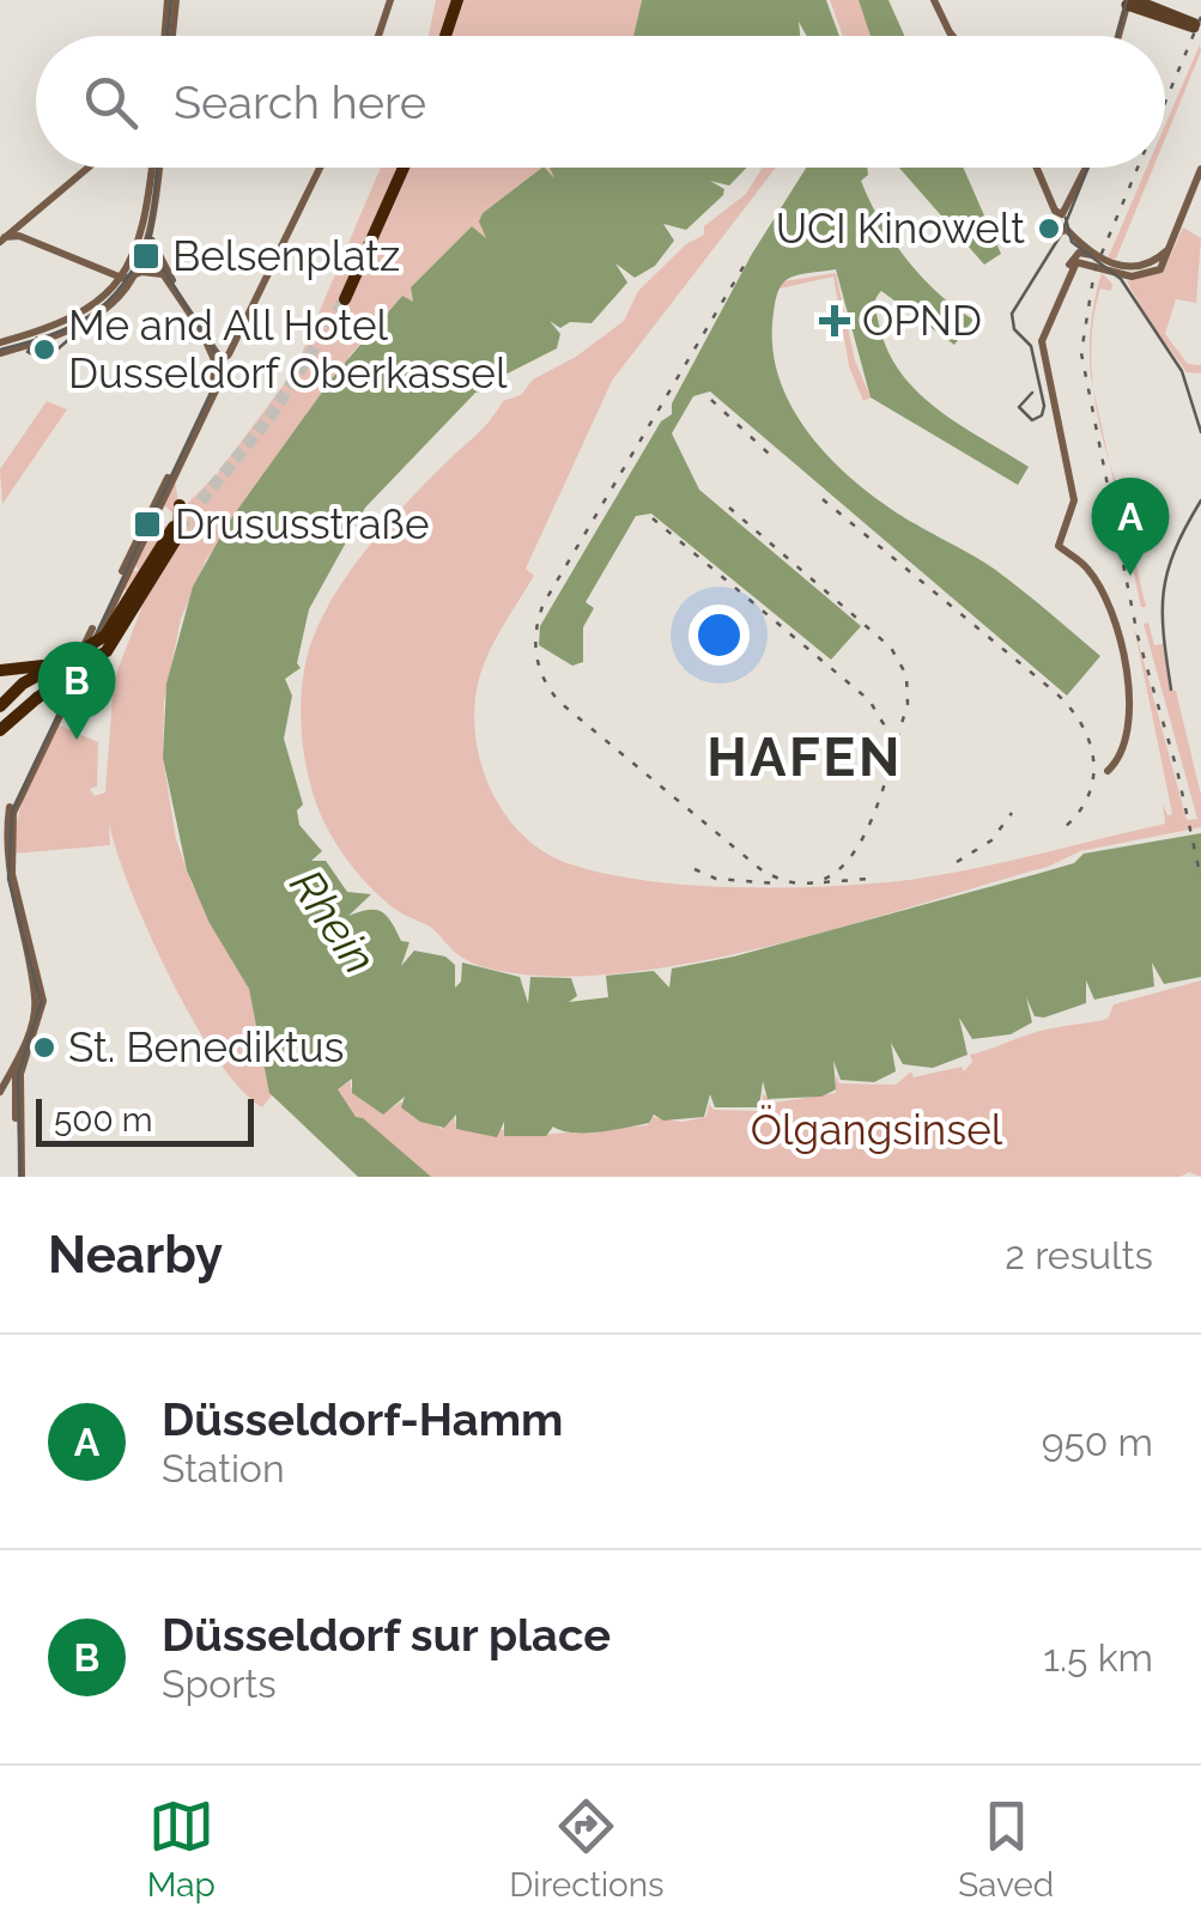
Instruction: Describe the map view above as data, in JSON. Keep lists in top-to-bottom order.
{
  "districts": ["HAFEN"],
  "water": ["Rhein"],
  "parks": ["Ölgangsinsel"],
  "places": {
    "other": ["UCI Kinowelt", "Me and All Hotel Dusseldorf Oberkassel", "St. Benediktus"],
    "transit": ["Belsenplatz", "Drususstraße"],
    "health": ["OPND"]
  },
  "scale_bar": "500 m",
  "page": {
    "search": "Search here",
    "pins": ["A", "B"],
    "scale": "500 m",
    "heading": ["Nearby", "2 results"],
    "list": [
      {
        "mark": "A",
        "name": "Düsseldorf-Hamm",
        "note": "Station",
        "value": "950 m"
      },
      {
        "mark": "B",
        "name": "Düsseldorf sur place",
        "note": "Sports",
        "value": "1.5 km"
      }
    ],
    "nav": ["Map", "Directions", "Saved"]
  }
}
